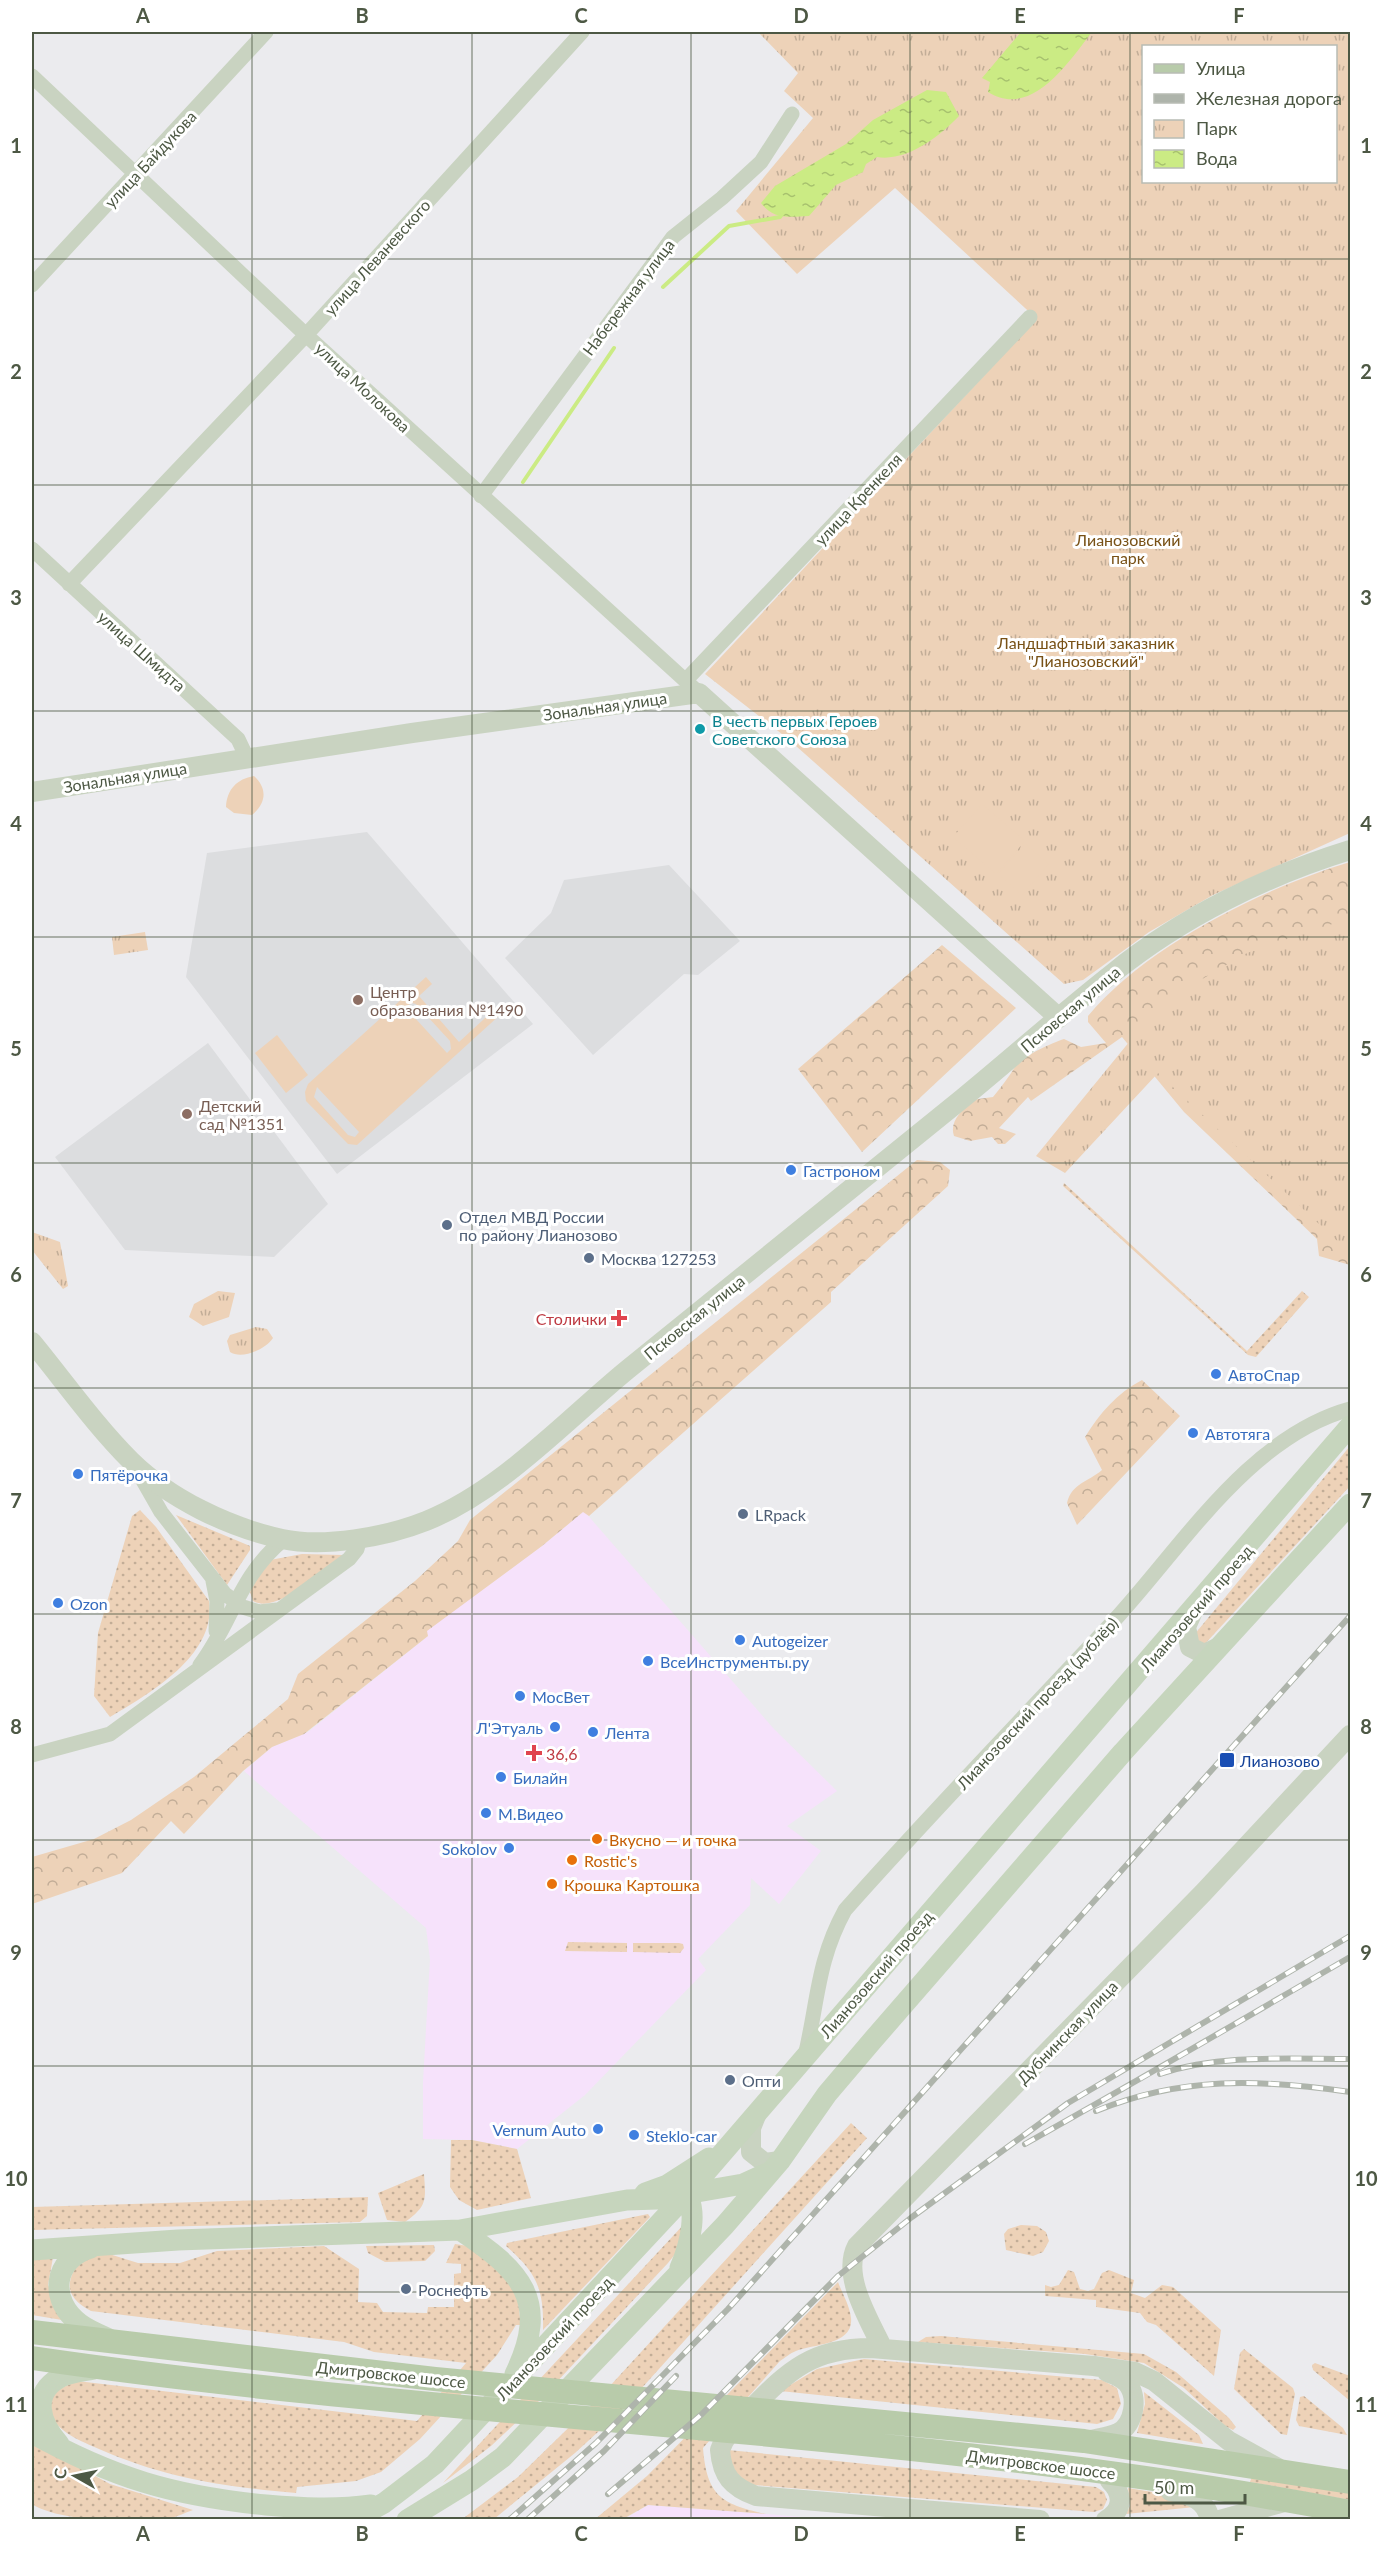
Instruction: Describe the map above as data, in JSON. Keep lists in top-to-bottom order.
{
  "streets": {
    "main road": ["Лианозовский проезд", "Дмитровское шоссе"],
    "street": [
      "улица Байдукова",
      "улица Леваневского",
      "Набережная улица",
      "улица Молокова",
      "улица Кренкеля",
      "улица Шмидта",
      "Зональная улица",
      "Псковская улица",
      "Лианозовский проезд (дублёр)",
      "Дубнинская улица"
    ]
  },
  "crossings": [
    ["улица Байдукова", "улица Молокова"],
    ["улица Леваневского", "улица Молокова"],
    ["улица Леваневского", "улица Шмидта"],
    ["Набережная улица", "улица Молокова"],
    ["улица Молокова", "улица Кренкеля"],
    ["улица Молокова", "Зональная улица"],
    ["улица Кренкеля", "Зональная улица"],
    ["улица Шмидта", "Зональная улица"],
    ["Лианозовский проезд", "Лианозовский проезд (дублёр)"],
    ["Дубнинская улица", "Дмитровское шоссе"]
  ],
  "parks": ["Лианозовский парк", "Ландшафтный заказник \"Лианозовский\""],
  "places": {
    "other": [
      "В честь первых Героев Советского Союза",
      "Центр образования №1490",
      "Детский сад №1351",
      "Гастроном",
      "Отдел МВД России по району Лианозово",
      "Москва 127253",
      "АвтоСпар",
      "Автотяга",
      "Пятёрочка",
      "LRpack",
      "Ozon",
      "Autogeizer",
      "ВсеИнструменты.ру",
      "МосВет",
      "Л'Этуаль",
      "Лента",
      "Билайн",
      "М.Видео",
      "Вкусно — и точка",
      "Sokolov",
      "Rostic's",
      "Крошка Картошка",
      "Опти",
      "Vernum Аuto",
      "Steklo-car",
      "Роснефть"
    ],
    "health": ["Столички", "36,6"],
    "transit": ["Лианозово"]
  },
  "legend": [
    "Улица",
    "Железная дорога",
    "Парк",
    "Вода"
  ],
  "scale_bar": "50 m",
  "north": "left",
  "grid": {
    "columns": [
      "A",
      "B",
      "C",
      "D",
      "E",
      "F"
    ],
    "rows": [
      "1",
      "2",
      "3",
      "4",
      "5",
      "6",
      "7",
      "8",
      "9",
      "10",
      "11"
    ]
  }
}
